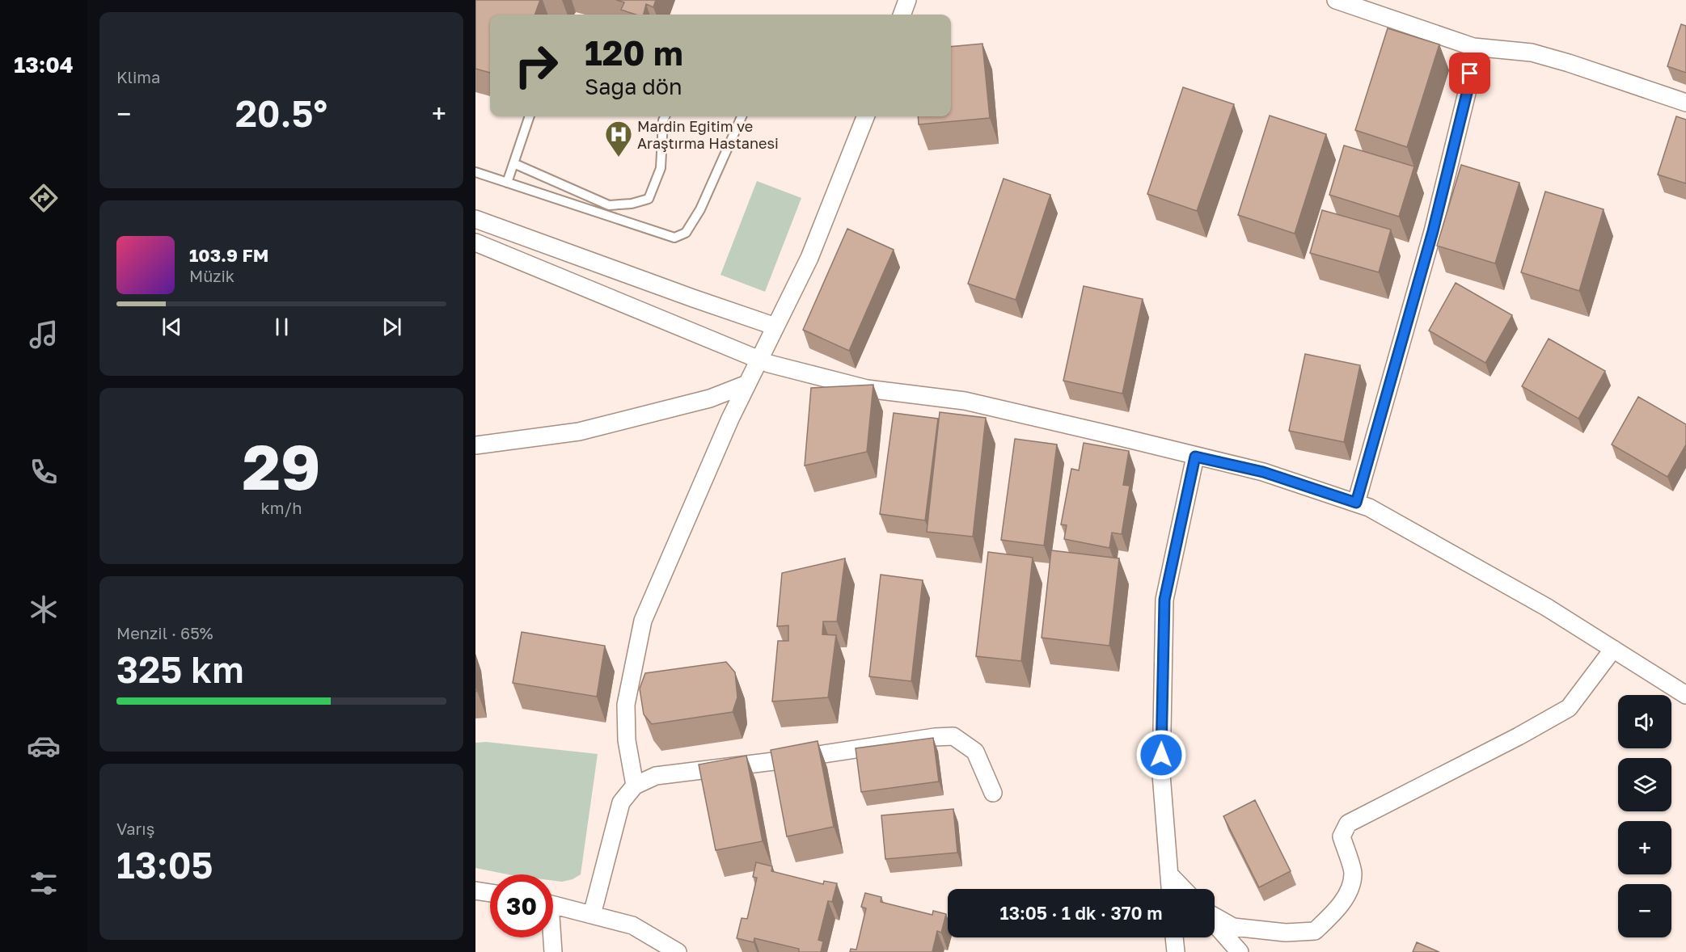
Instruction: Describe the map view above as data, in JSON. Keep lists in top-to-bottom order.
{
  "places": {
    "hospital": ["Mardin Eğitim ve Araştırma Hastanesi"]
  },
  "page": {
    "tabs": "13:04",
    "tile": [
      "Klima",
      ["29", "km/h"],
      ["Menzil · 65%", "325 km"],
      ["Varış", "13:05"]
    ],
    "turn": ["120 m", "Sağa dön"],
    "heat": ["−", "20.5°", "+"],
    "song": ["103.9 FM", "Müzik"],
    "map_buttons": ["+", "−"],
    "limit": "30",
    "trip": "13:05 · 1 dk · 370 m"
  }
}
